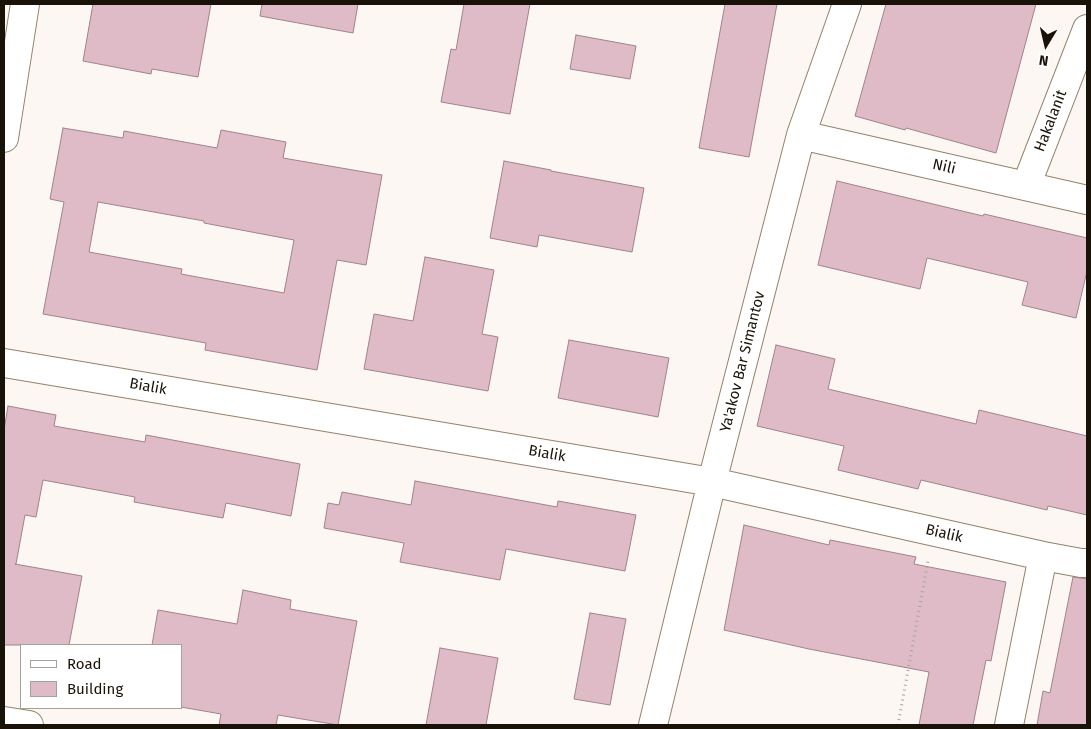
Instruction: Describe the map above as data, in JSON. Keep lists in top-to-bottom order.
{
  "streets": {
    "street": [
      "Hakalanit",
      "Nili",
      "Ya'akov Bar Simantov",
      "Bialik"
    ]
  },
  "crossings": [
    ["Hakalanit", "Nili"],
    ["Nili", "Ya'akov Bar Simantov"],
    ["Ya'akov Bar Simantov", "Bialik"]
  ],
  "legend": ["Road", "Building"],
  "north": "bottom"
}
